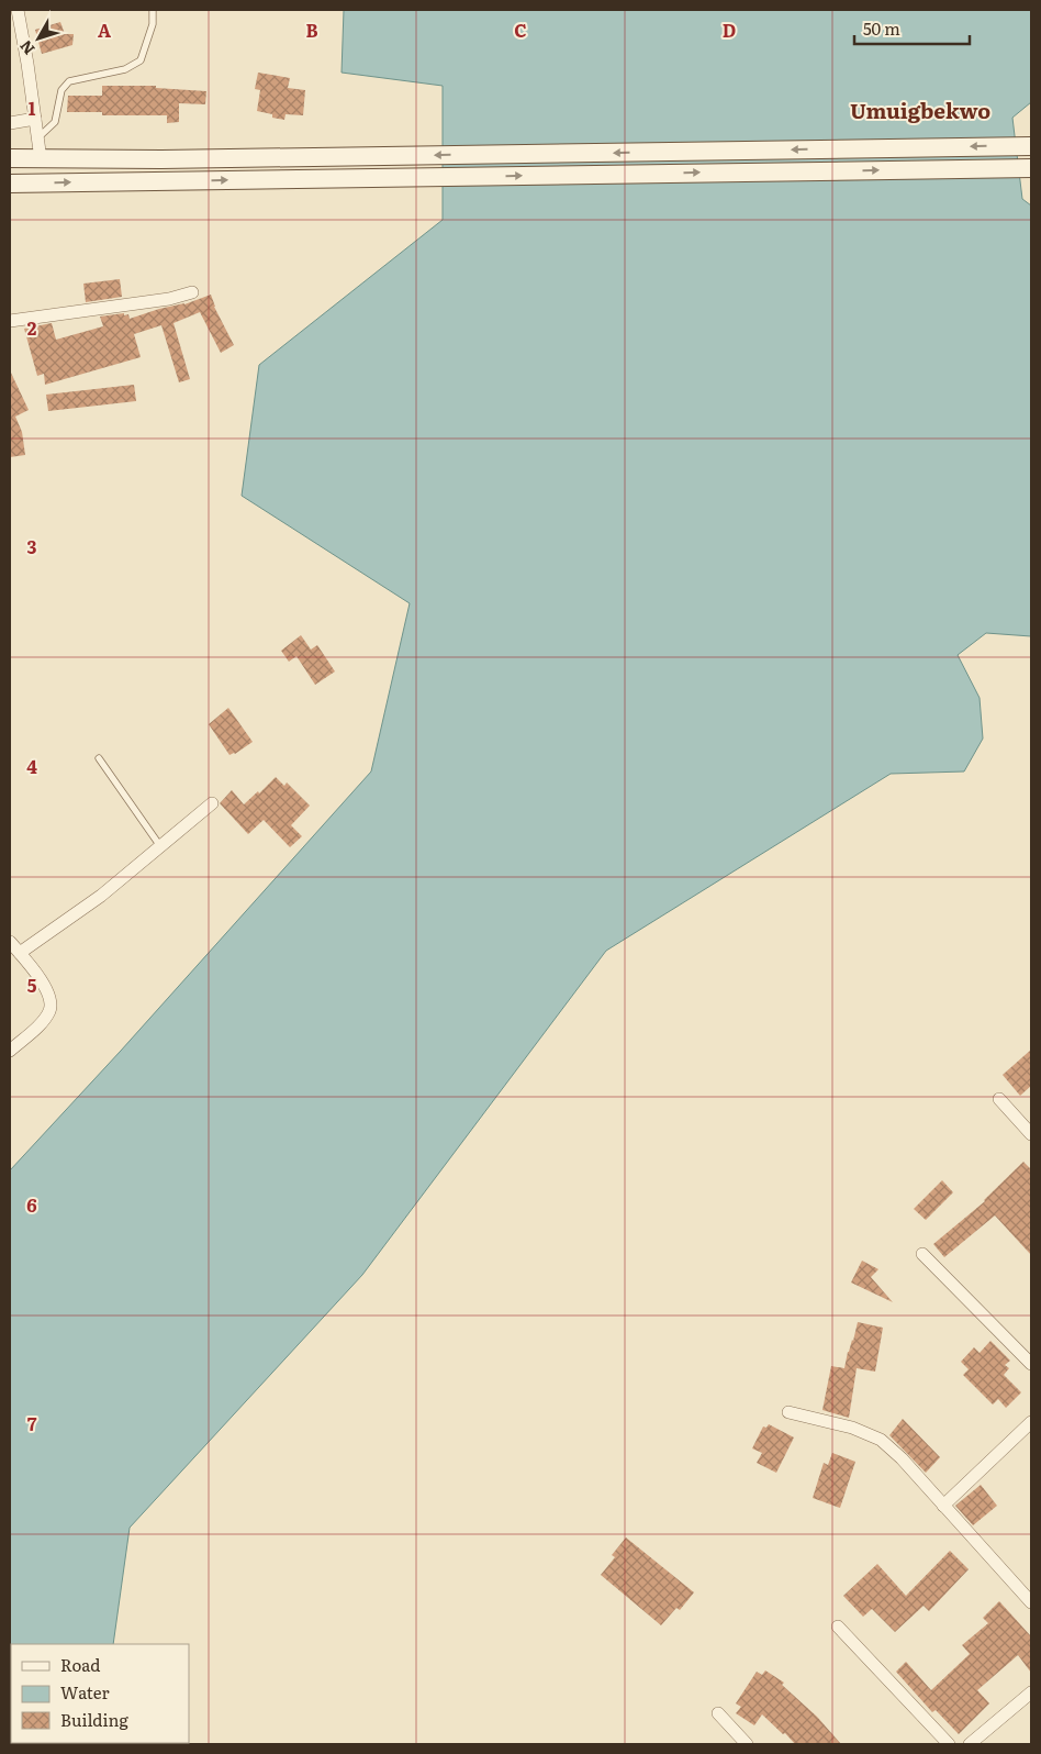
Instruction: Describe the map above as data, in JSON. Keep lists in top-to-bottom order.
{
  "districts": ["Umuigbekwo"],
  "legend": ["Road", "Water", "Building"],
  "scale_bar": "50 m",
  "north": "bottom left",
  "grid": {
    "columns": [
      "A",
      "B",
      "C",
      "D"
    ],
    "rows": [
      "1",
      "2",
      "3",
      "4",
      "5",
      "6",
      "7"
    ]
  }
}
